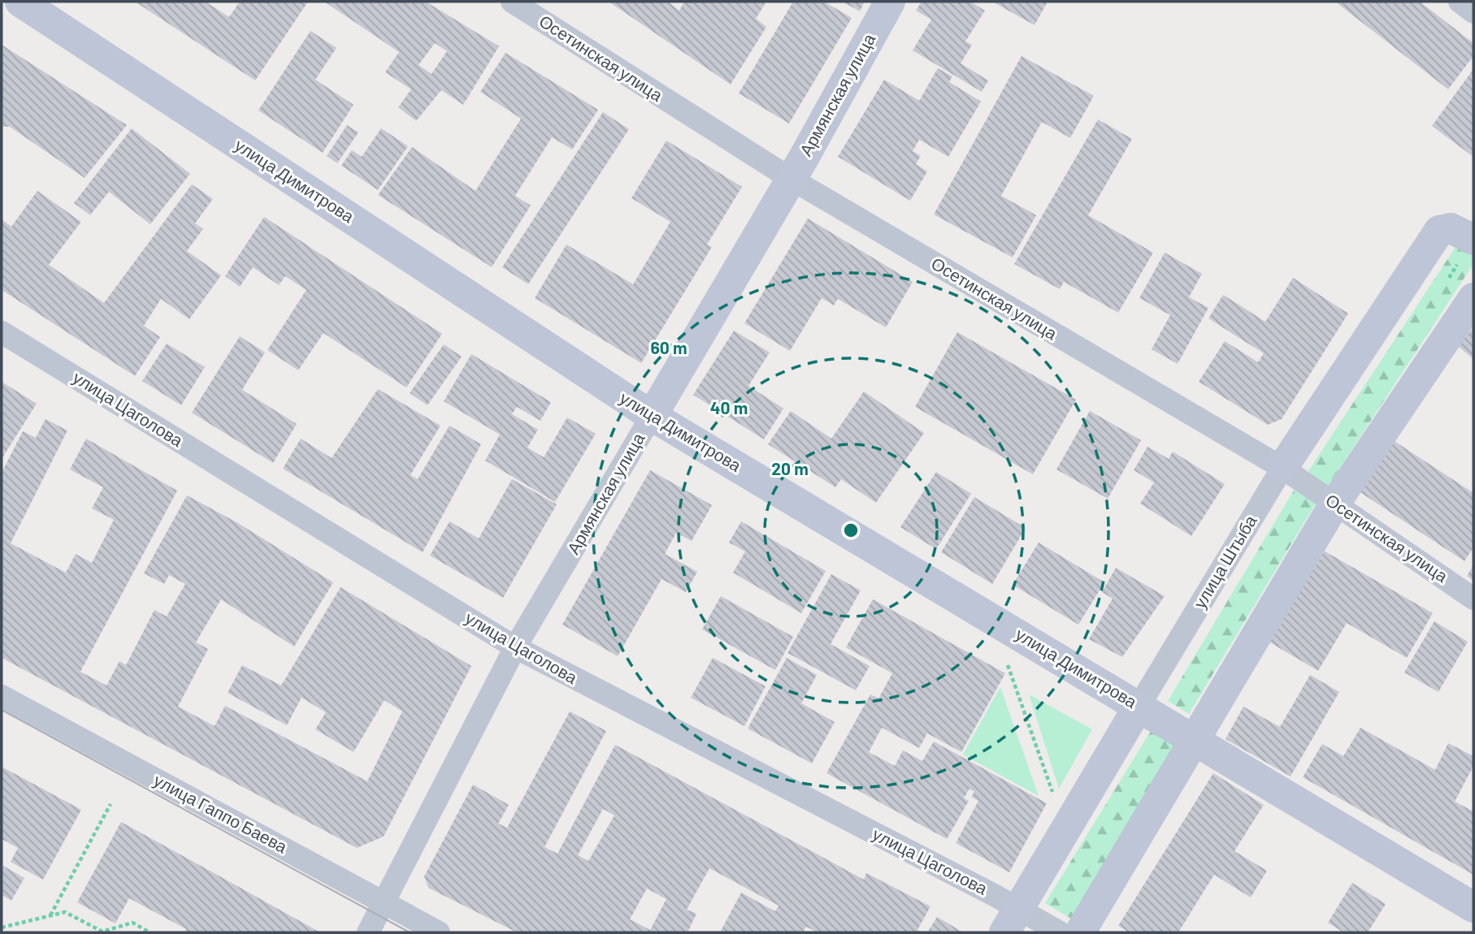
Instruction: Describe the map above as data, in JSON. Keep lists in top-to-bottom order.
{
  "streets": {
    "main road": ["Армянская улица", "улица Димитрова", "улица Штыба"],
    "street": ["Осетинская улица", "улица Цаголова", "улица Гаппо Баева"]
  },
  "crossings": [
    ["Осетинская улица", "Армянская улица"],
    ["Осетинская улица", "улица Штыба"],
    ["Армянская улица", "улица Димитрова"],
    ["Армянская улица", "улица Цаголова"],
    ["Армянская улица", "улица Гаппо Баева"],
    ["улица Димитрова", "улица Штыба"],
    ["улица Цаголова", "улица Штыба"]
  ],
  "rings": ["60 m", "40 m", "20 m"]
}
